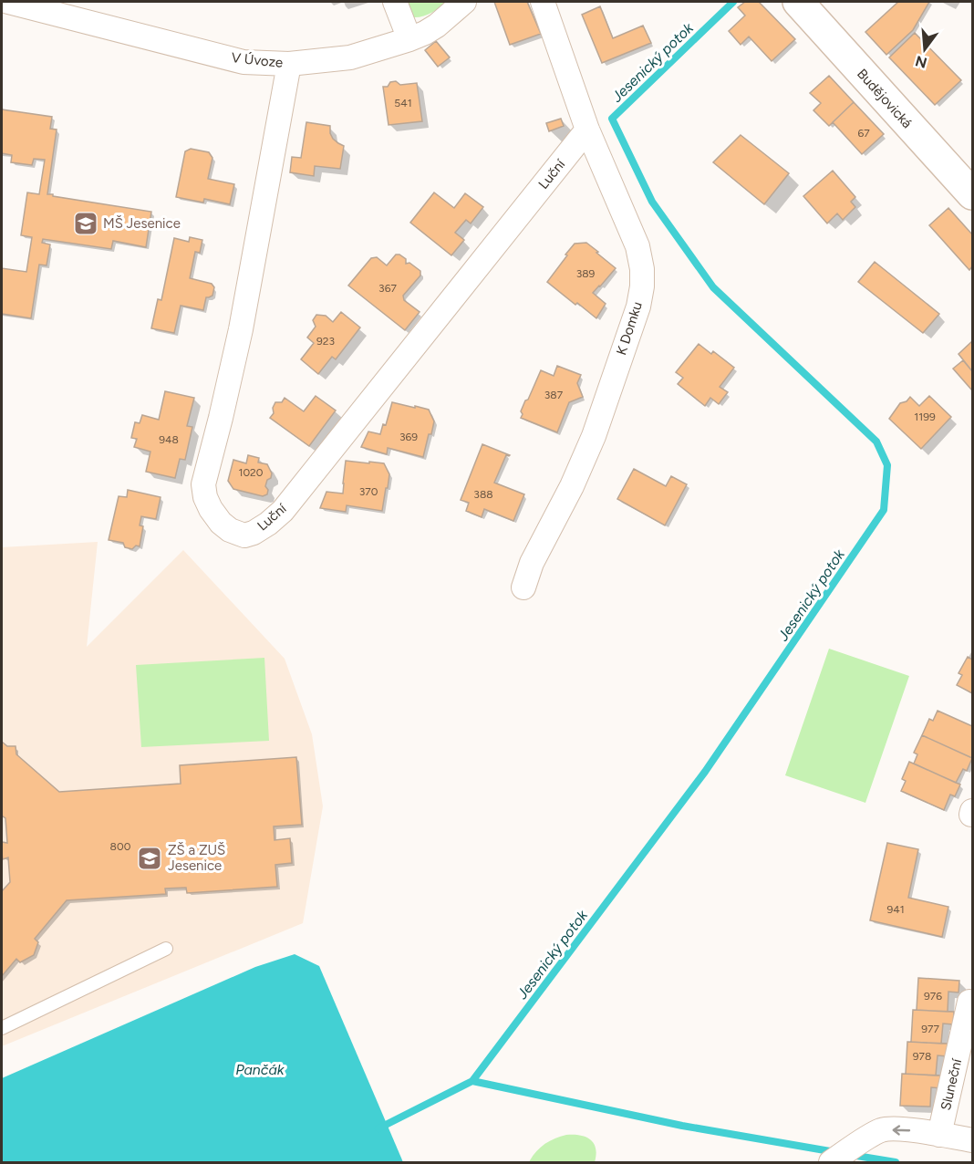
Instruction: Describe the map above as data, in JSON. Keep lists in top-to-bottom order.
{
  "streets": {
    "main road": ["Budějovická"],
    "street": [
      "V Úvoze",
      "Luční",
      "K Domku",
      "Sluneční"
    ]
  },
  "crossings": [
    ["V Úvoze", "Luční"],
    ["Luční", "K Domku"]
  ],
  "water": ["Jesenický potok", "Pančák"],
  "places": {
    "school or university": ["MŠ Jesenice", "ZŠ a ZUŠ Jesenice"]
  },
  "house_numbers": [
    "541",
    "67",
    "389",
    "367",
    "923",
    "387",
    "1199",
    "369",
    "948",
    "1020",
    "370",
    "388",
    "800",
    "941",
    "976",
    "977",
    "978"
  ],
  "north": "bottom"
}
